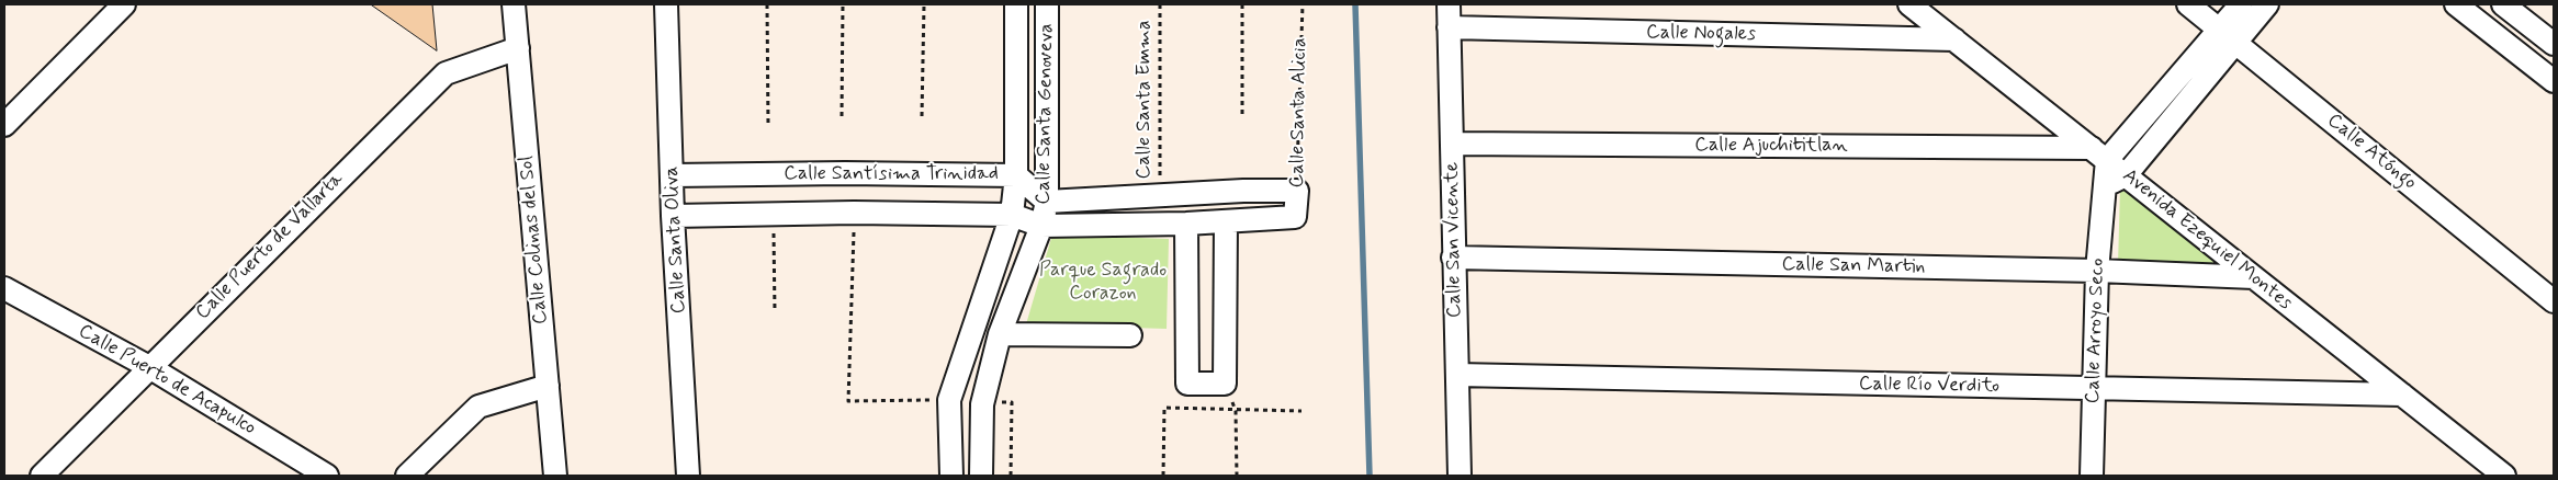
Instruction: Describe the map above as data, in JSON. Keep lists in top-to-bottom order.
{
  "streets": {
    "street": [
      "Calle Nogales",
      "Calle Santa Alicia",
      "Calle Santa Genoveva",
      "Calle Ajuchititlan",
      "Calle Atóngo",
      "Calle Santísima Trinidad",
      "Calle Colinas del Sol",
      "Calle Santa Oliva",
      "Calle San Vicente",
      "Avenida Ezequiel Montes",
      "Calle Puerto de Vallarta",
      "Calle San Martin",
      "Calle Arroyo Seco",
      "Calle Puerto de Acapulco",
      "Calle Río Verdito"
    ],
    "path": ["Calle Santa Emma"]
  },
  "crossings": [
    ["Calle Nogales", "Calle San Vicente"],
    ["Calle Nogales", "Avenida Ezequiel Montes"],
    ["Calle Santa Alicia", "Calle Santísima Trinidad"],
    ["Calle Santa Genoveva", "Calle Santísima Trinidad"],
    ["Calle Ajuchititlan", "Calle San Vicente"],
    ["Calle Ajuchititlan", "Avenida Ezequiel Montes"],
    ["Calle Ajuchititlan", "Calle Arroyo Seco"],
    ["Calle Santísima Trinidad", "Calle Santa Oliva"],
    ["Calle Colinas del Sol", "Calle Puerto de Vallarta"],
    ["Calle San Vicente", "Calle San Martin"],
    ["Calle San Vicente", "Calle Río Verdito"],
    ["Avenida Ezequiel Montes", "Calle San Martin"],
    ["Avenida Ezequiel Montes", "Calle Arroyo Seco"],
    ["Avenida Ezequiel Montes", "Calle Río Verdito"],
    ["Calle Puerto de Vallarta", "Calle Puerto de Acapulco"],
    ["Calle San Martin", "Calle Arroyo Seco"],
    ["Calle Arroyo Seco", "Calle Río Verdito"]
  ],
  "parks": ["Parque Sagrado Corazon"]
}
